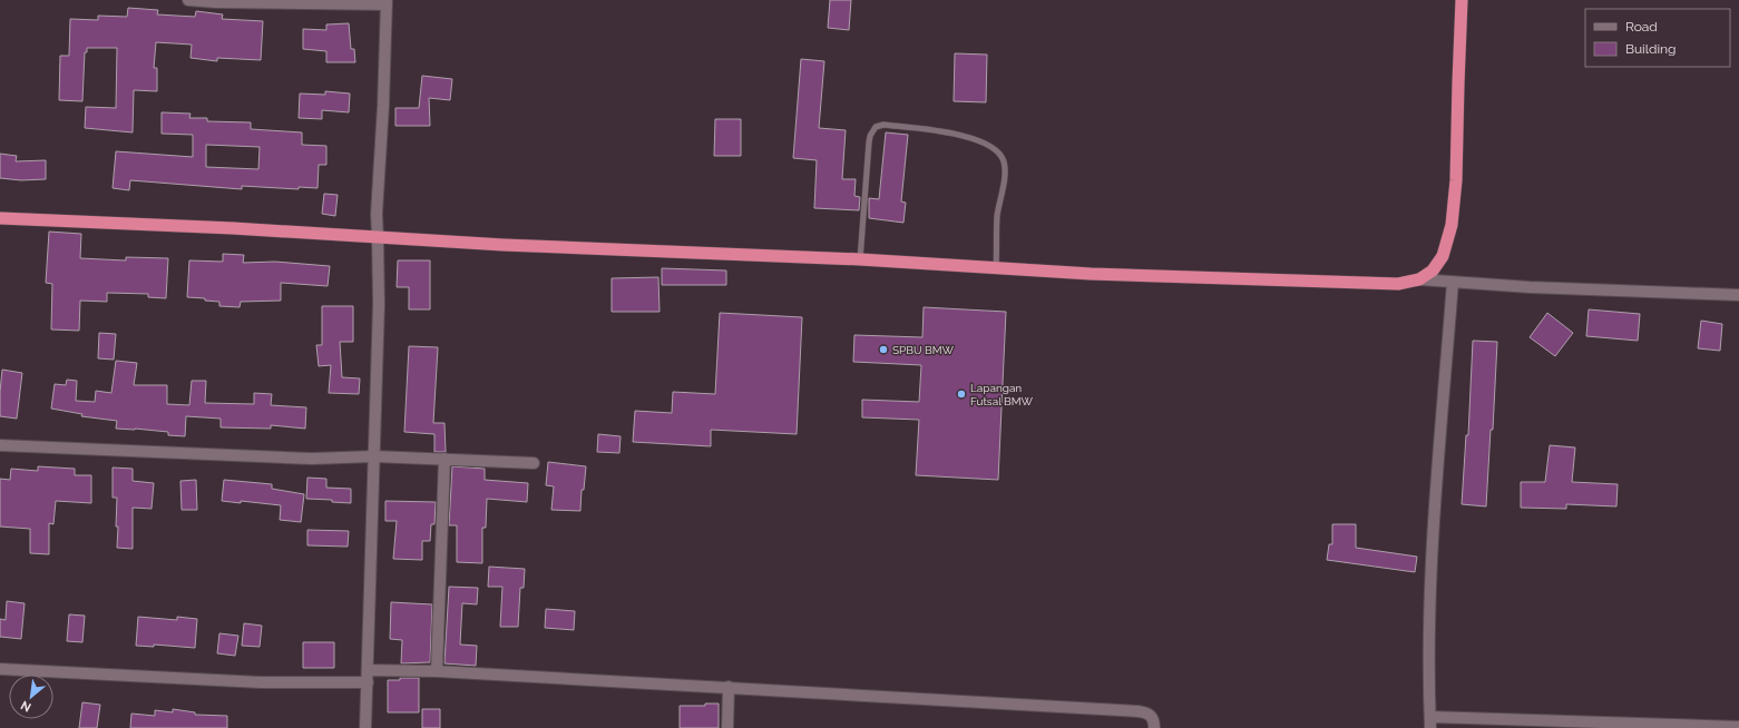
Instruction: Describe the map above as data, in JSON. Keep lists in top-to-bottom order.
{
  "places": ["SPBU BMW", "Lapangan Futsal BMW"],
  "legend": ["Road", "Building"],
  "north": "bottom left"
}
